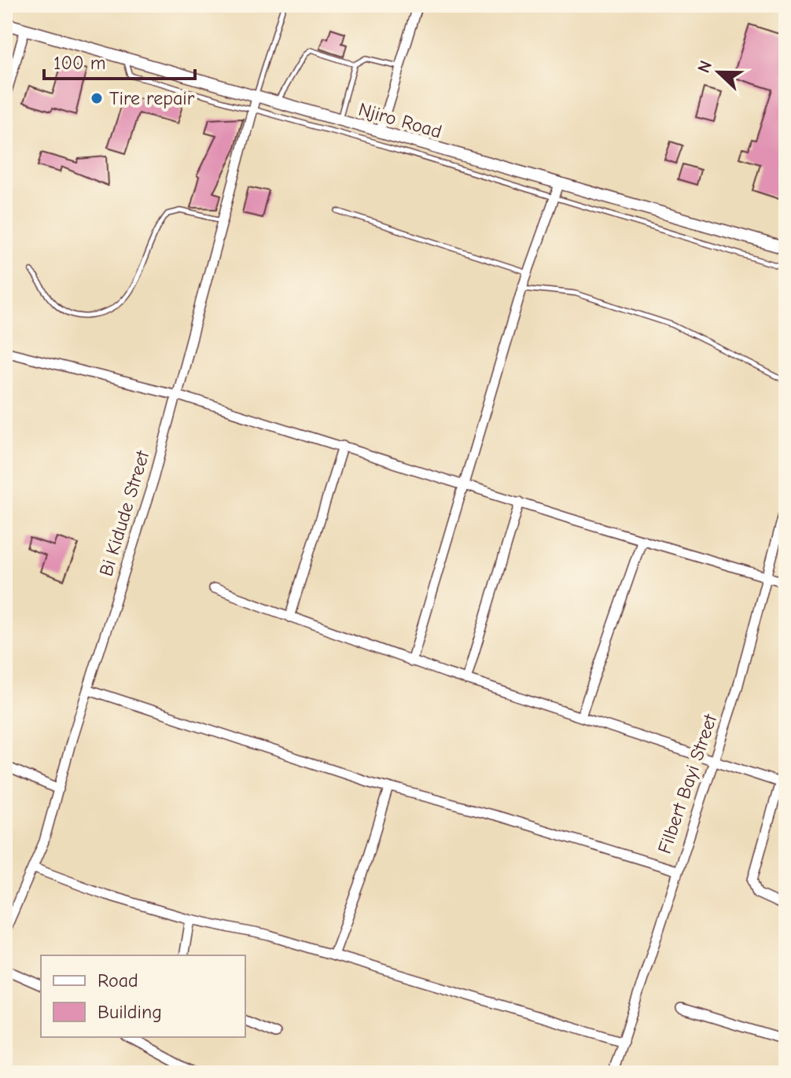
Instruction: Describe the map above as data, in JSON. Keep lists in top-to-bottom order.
{
  "streets": {
    "street": ["Njiro Road", "Bi Kidude Street", "Filbert Bayi Street"]
  },
  "crossings": [
    ["Njiro Road", "Bi Kidude Street"]
  ],
  "places": ["Tire repair"],
  "legend": ["Road", "Building"],
  "scale_bar": "100 m",
  "north": "left"
}
